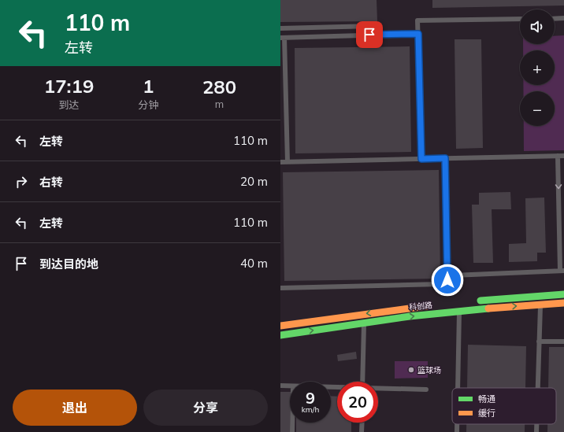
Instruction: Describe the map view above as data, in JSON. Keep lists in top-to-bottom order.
{
  "streets": {
    "street": ["科创路"]
  },
  "places": ["篮球场"],
  "legend": ["畅通", "缓行"],
  "page": {
    "turn": ["110 m", "左转"],
    "map_buttons": ["+", "−"],
    "eta": [
      "17:19",
      "到达",
      "1",
      "分钟",
      "280",
      "m"
    ],
    "list": [
      {
        "name": "左转",
        "value": "110 m"
      },
      {
        "name": "右转",
        "value": "20 m"
      },
      {
        "name": "左转",
        "value": "110 m"
      },
      {
        "name": "到达目的地",
        "value": "40 m"
      }
    ],
    "speed": "9 km/h",
    "limit": "20",
    "buttons": ["退出", "分享"]
  }
}
